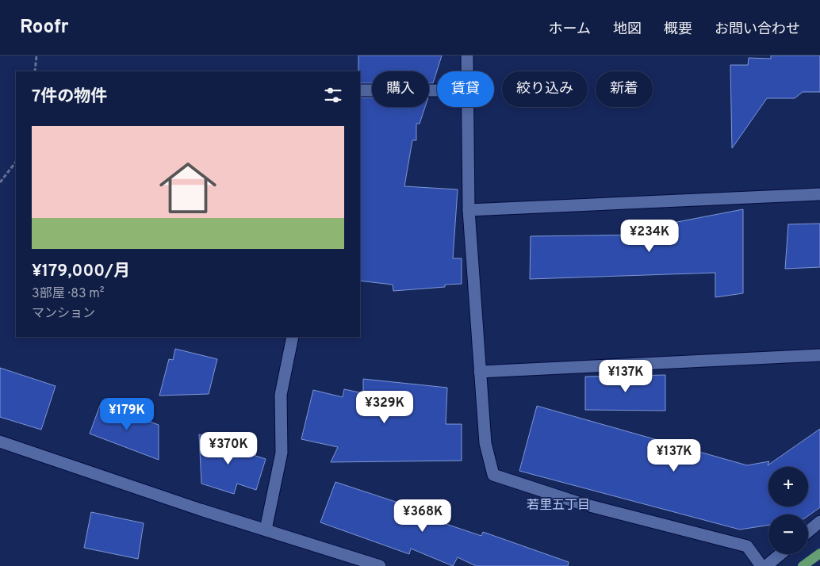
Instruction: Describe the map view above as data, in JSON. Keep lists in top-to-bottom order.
{
  "districts": ["若里五丁目"],
  "page": {
    "header": "Roofr",
    "nav": [
      "ホーム",
      "地図",
      "概要",
      "お問い合わせ"
    ],
    "chip": [
      "購入",
      "賃貸",
      "絞り込み",
      "新着"
    ],
    "heading": "7件の物件",
    "list": [
      {
        "name": "¥179,000/月",
        "note": "3部屋 · 83 m² · マンション"
      }
    ],
    "price": [
      "¥234K",
      "¥137K",
      "¥329K",
      "¥179K",
      "¥370K",
      "¥137K",
      "¥368K"
    ],
    "map_buttons": ["+", "−"]
  }
}
